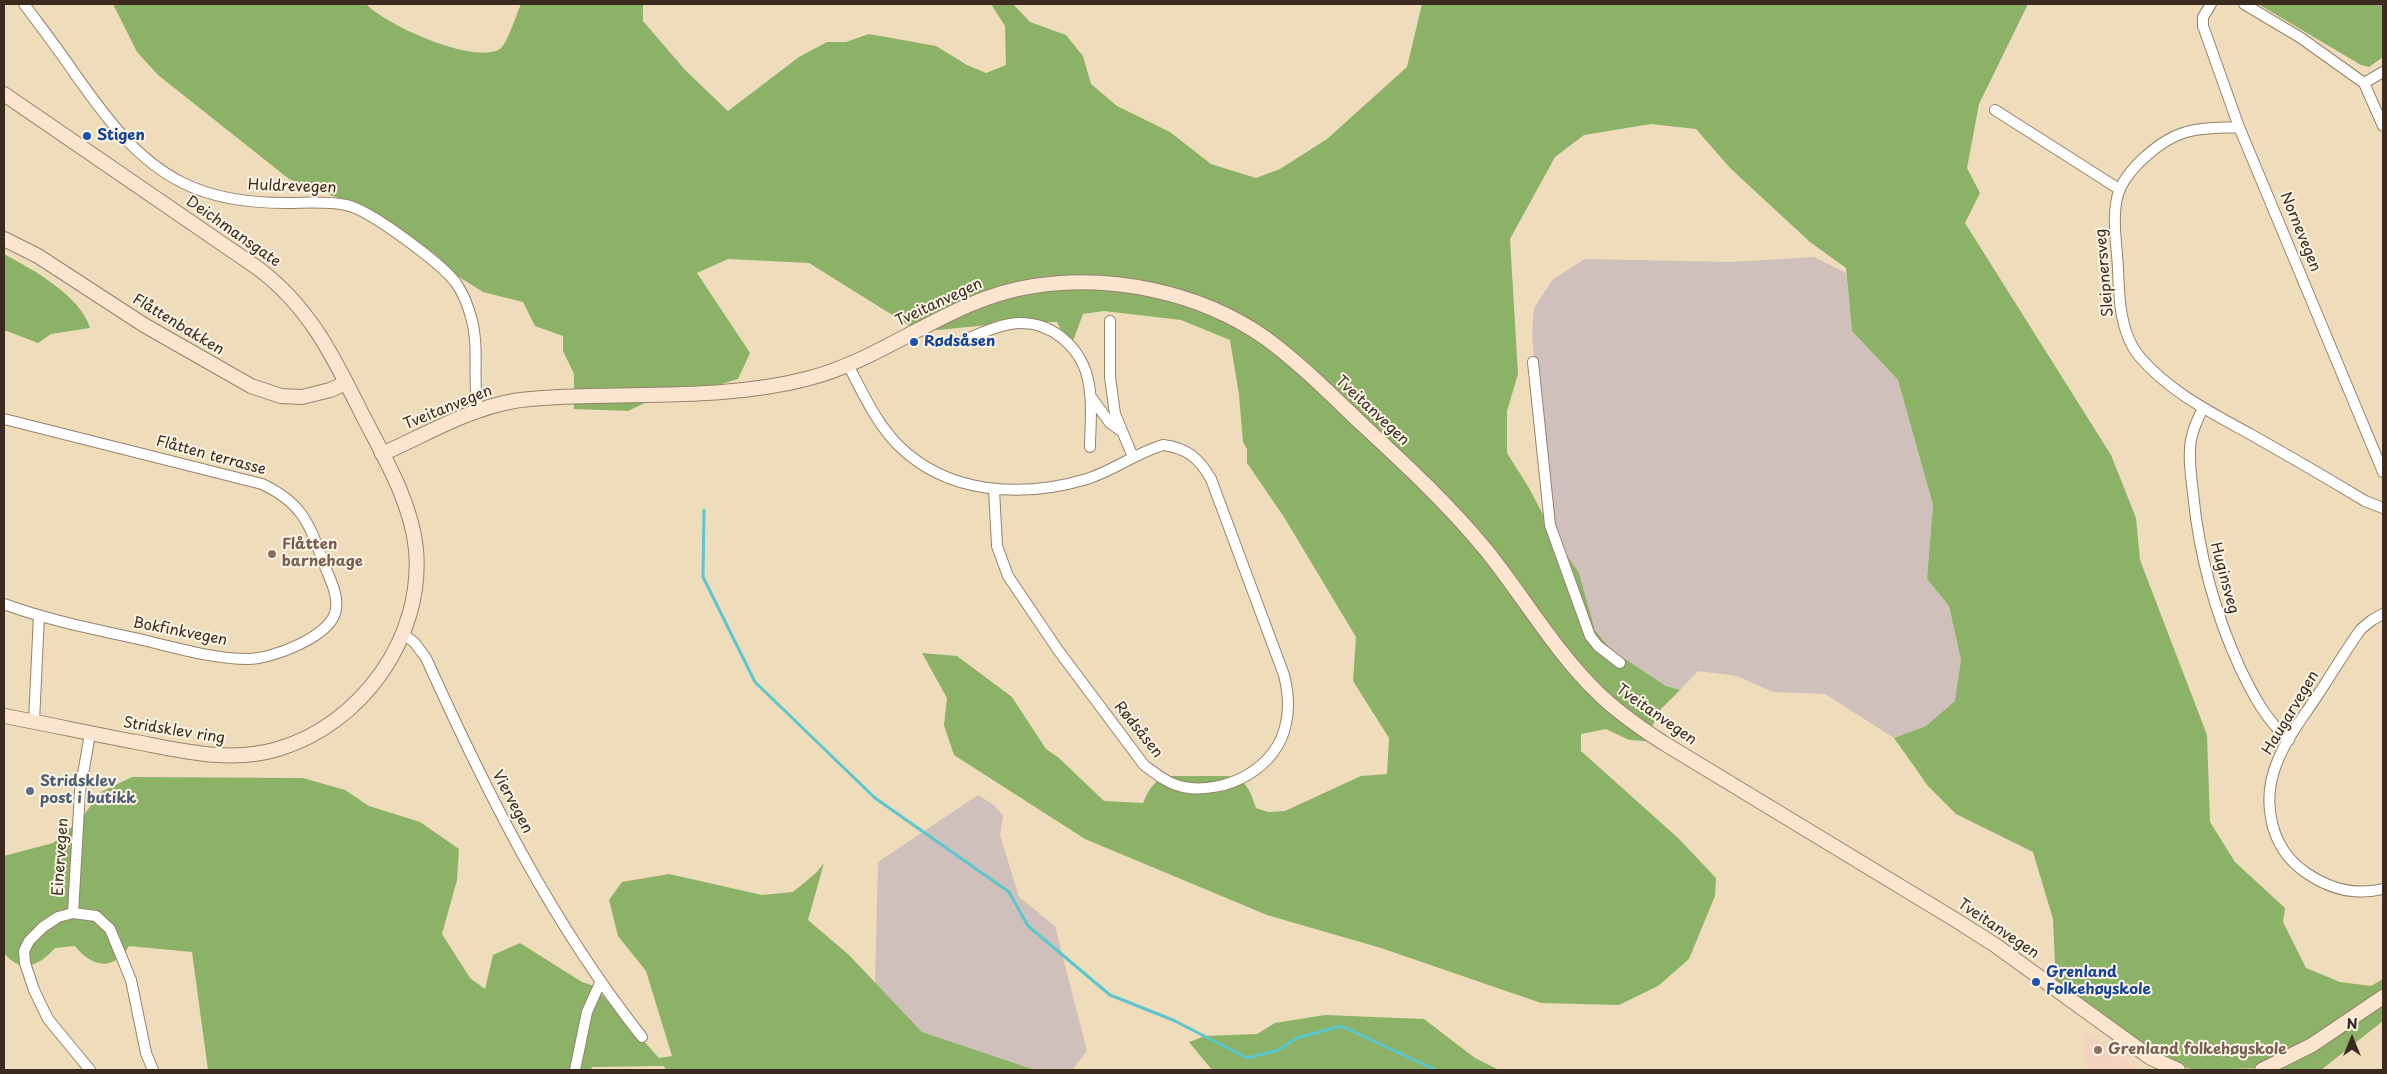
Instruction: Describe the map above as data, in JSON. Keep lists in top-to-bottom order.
{
  "streets": {
    "main road": [
      "Deichmansgate",
      "Tveitanvegen",
      "Flåttenbakken",
      "Stridsklev ring"
    ],
    "street": [
      "Huldrevegen",
      "Nornevegen",
      "Sleipnersveg",
      "Flåtten terrasse",
      "Huginsveg",
      "Bokfinkvegen",
      "Haugarvegen",
      "Rødsåsen",
      "Viervegen",
      "Einervegen"
    ]
  },
  "crossings": [
    ["Huldrevegen", "Tveitanvegen"],
    ["Deichmansgate", "Tveitanvegen"],
    ["Deichmansgate", "Flåttenbakken"],
    ["Deichmansgate", "Stridsklev ring"],
    ["Sleipnersveg", "Huginsveg"],
    ["Tveitanvegen", "Rødsåsen"],
    ["Tveitanvegen", "Stridsklev ring"],
    ["Flåtten terrasse", "Bokfinkvegen"],
    ["Huginsveg", "Haugarvegen"],
    ["Stridsklev ring", "Viervegen"],
    ["Stridsklev ring", "Einervegen"]
  ],
  "places": [
    "Stigen",
    "Rødsåsen",
    "Flåtten barnehage",
    "Stridsklev post i butikk",
    "Grenland Folkehøyskole",
    "Grenland folkehøyskole"
  ],
  "north": "top"
}
